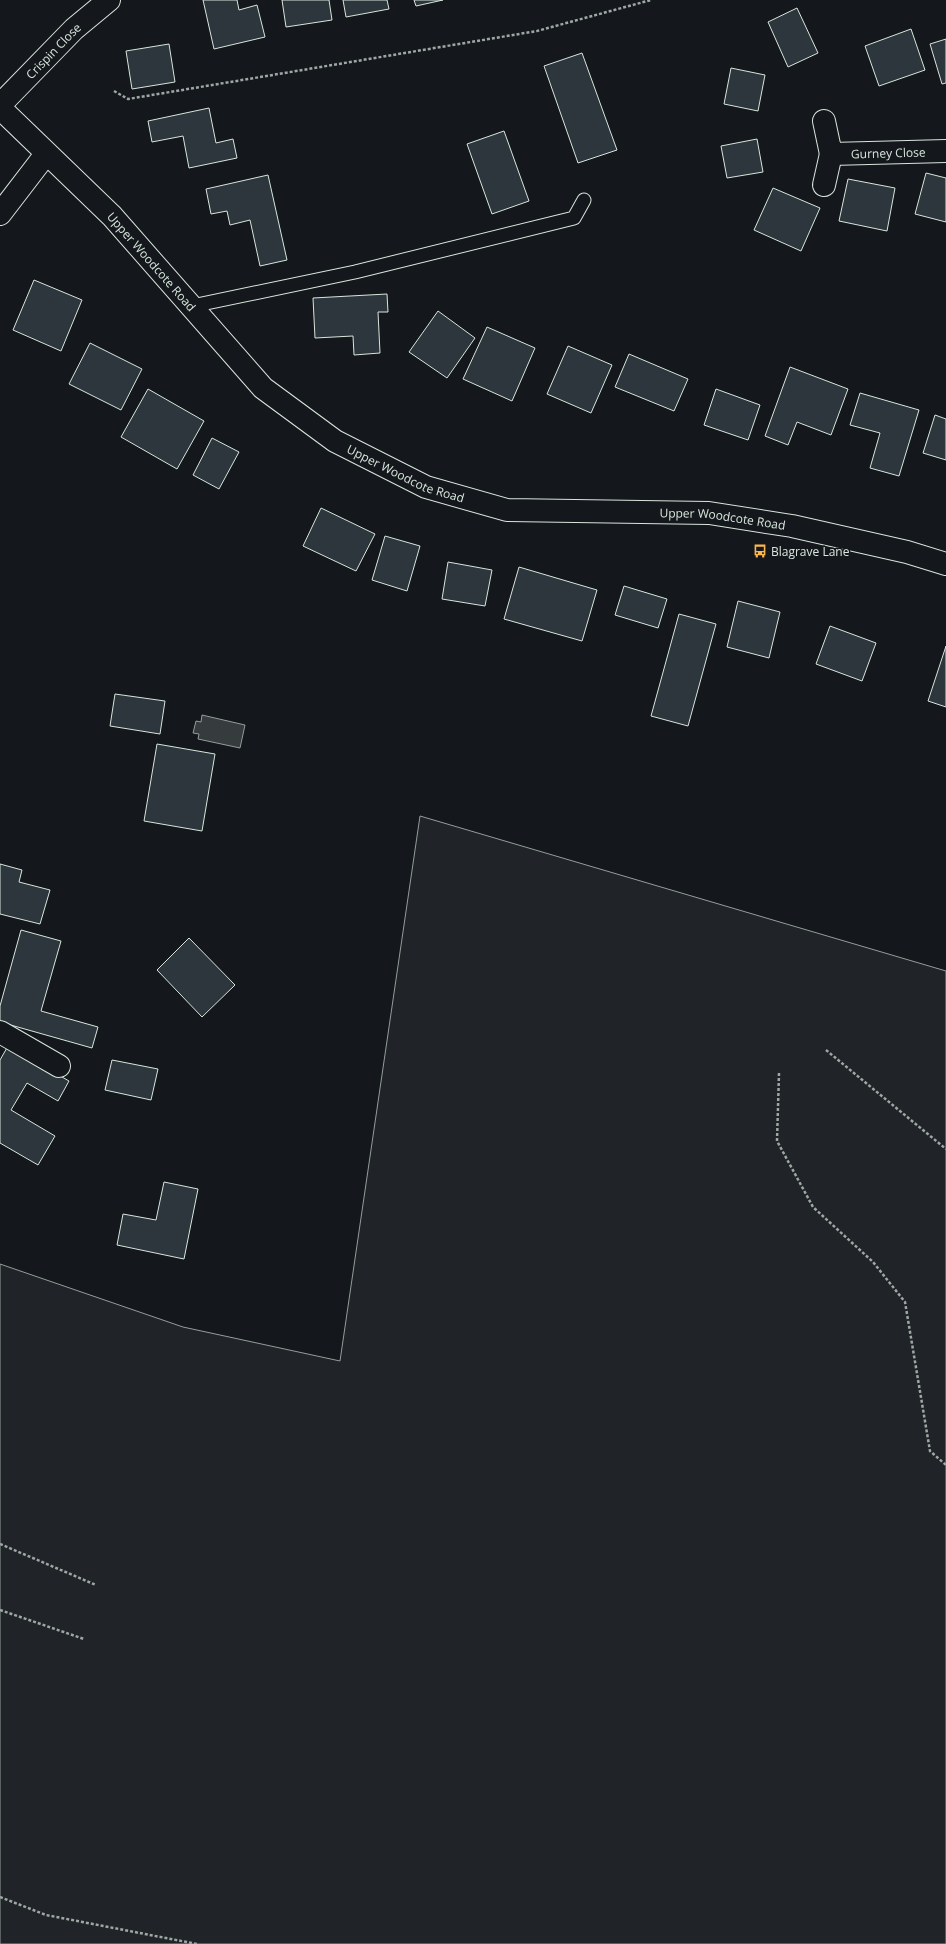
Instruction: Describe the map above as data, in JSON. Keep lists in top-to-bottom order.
{
  "streets": {
    "main road": ["Crispin Close", "Gurney Close", "Upper Woodcote Road"]
  },
  "places": {
    "bus stop": ["Blagrave Lane"]
  }
}
